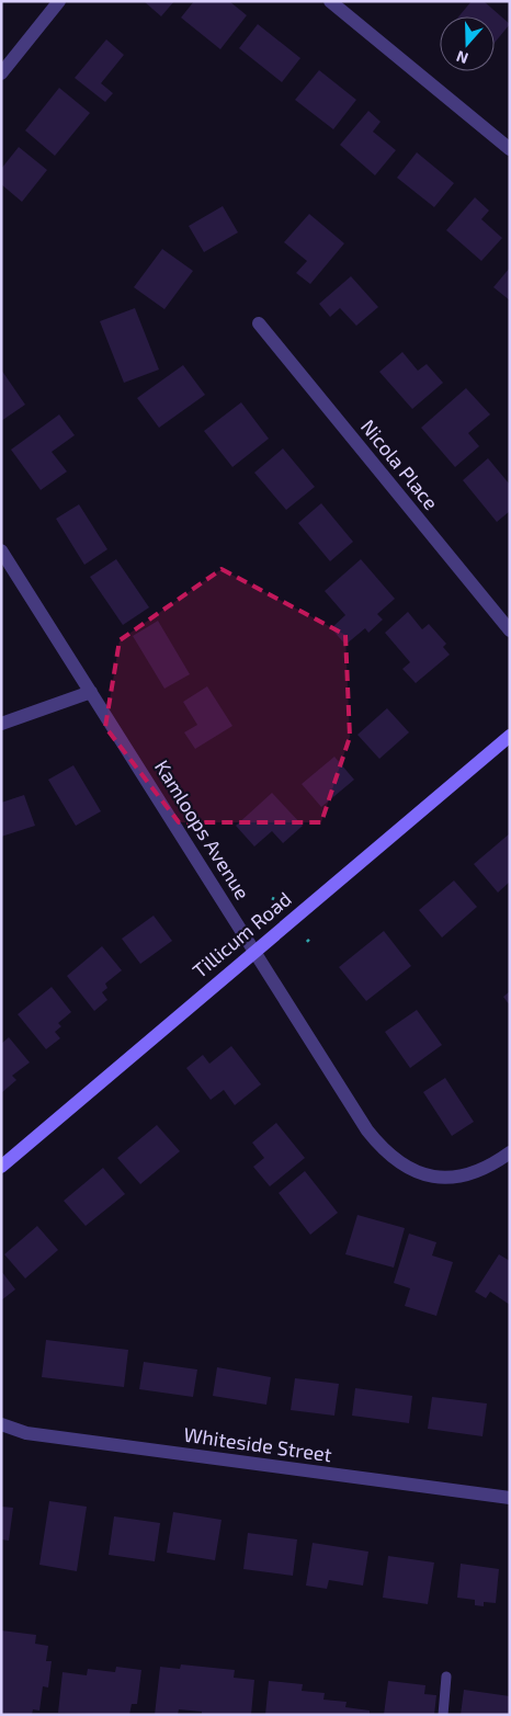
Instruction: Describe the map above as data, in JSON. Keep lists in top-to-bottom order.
{
  "streets": {
    "main road": ["Tillicum Road"],
    "street": ["Nicola Place", "Kamloops Avenue", "Whiteside Street"]
  },
  "crossings": [
    ["Kamloops Avenue", "Tillicum Road"]
  ],
  "north": "bottom"
}
